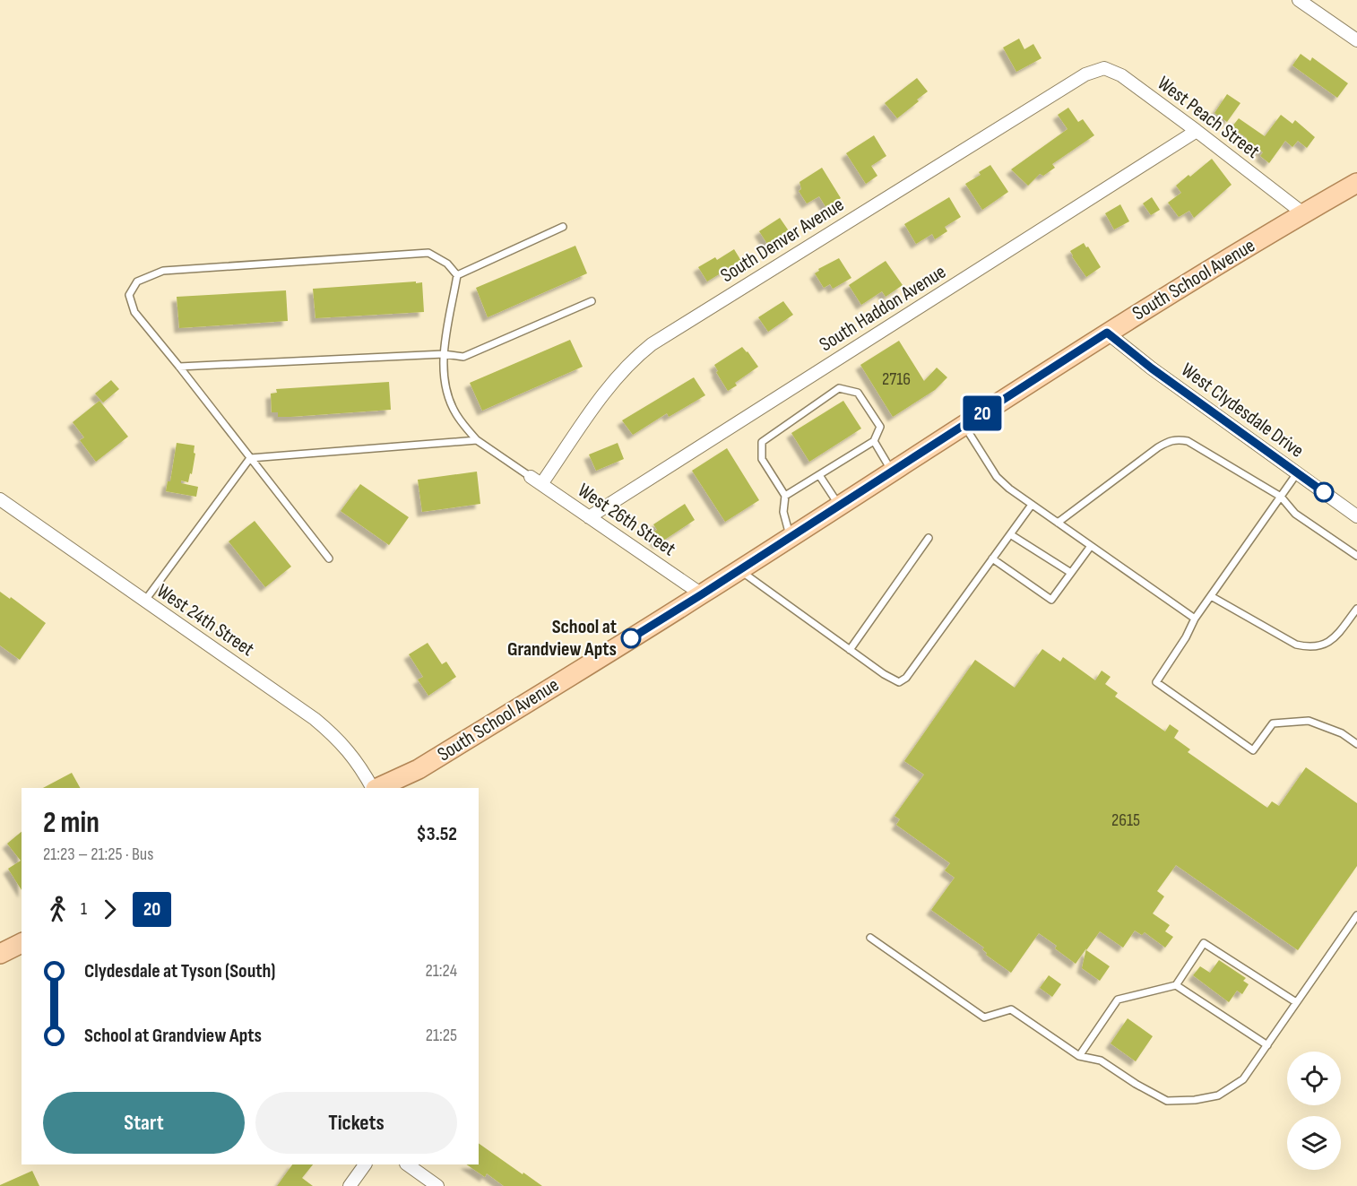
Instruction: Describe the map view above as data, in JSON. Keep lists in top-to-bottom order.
{
  "streets": {
    "main road": ["South School Avenue"],
    "street": [
      "West Peach Street",
      "South Denver Avenue",
      "South Haddon Avenue",
      "West Clydesdale Drive",
      "West 26th Street",
      "West 24th Street"
    ]
  },
  "crossings": [
    ["West Peach Street", "South Denver Avenue"],
    ["West Peach Street", "South School Avenue"],
    ["West Peach Street", "South Haddon Avenue"],
    ["South Denver Avenue", "West 26th Street"],
    ["South School Avenue", "West Clydesdale Drive"],
    ["South School Avenue", "West 26th Street"],
    ["South Haddon Avenue", "West 26th Street"]
  ],
  "places": ["School at Grandview Apts"],
  "lines": ["bus line 20"],
  "house_numbers": ["2716", "2615"],
  "page": {
    "on_map": "20",
    "heading": ["2 min", "21:23 – 21:25 · Bus", "$3.52"],
    "legs": ["1", "20"],
    "list": [
      {
        "name": "Clydesdale at Tyson (South)",
        "value": "21:24"
      },
      {
        "name": "School at Grandview Apts",
        "value": "21:25"
      }
    ],
    "buttons": ["Start", "Tickets"]
  }
}
